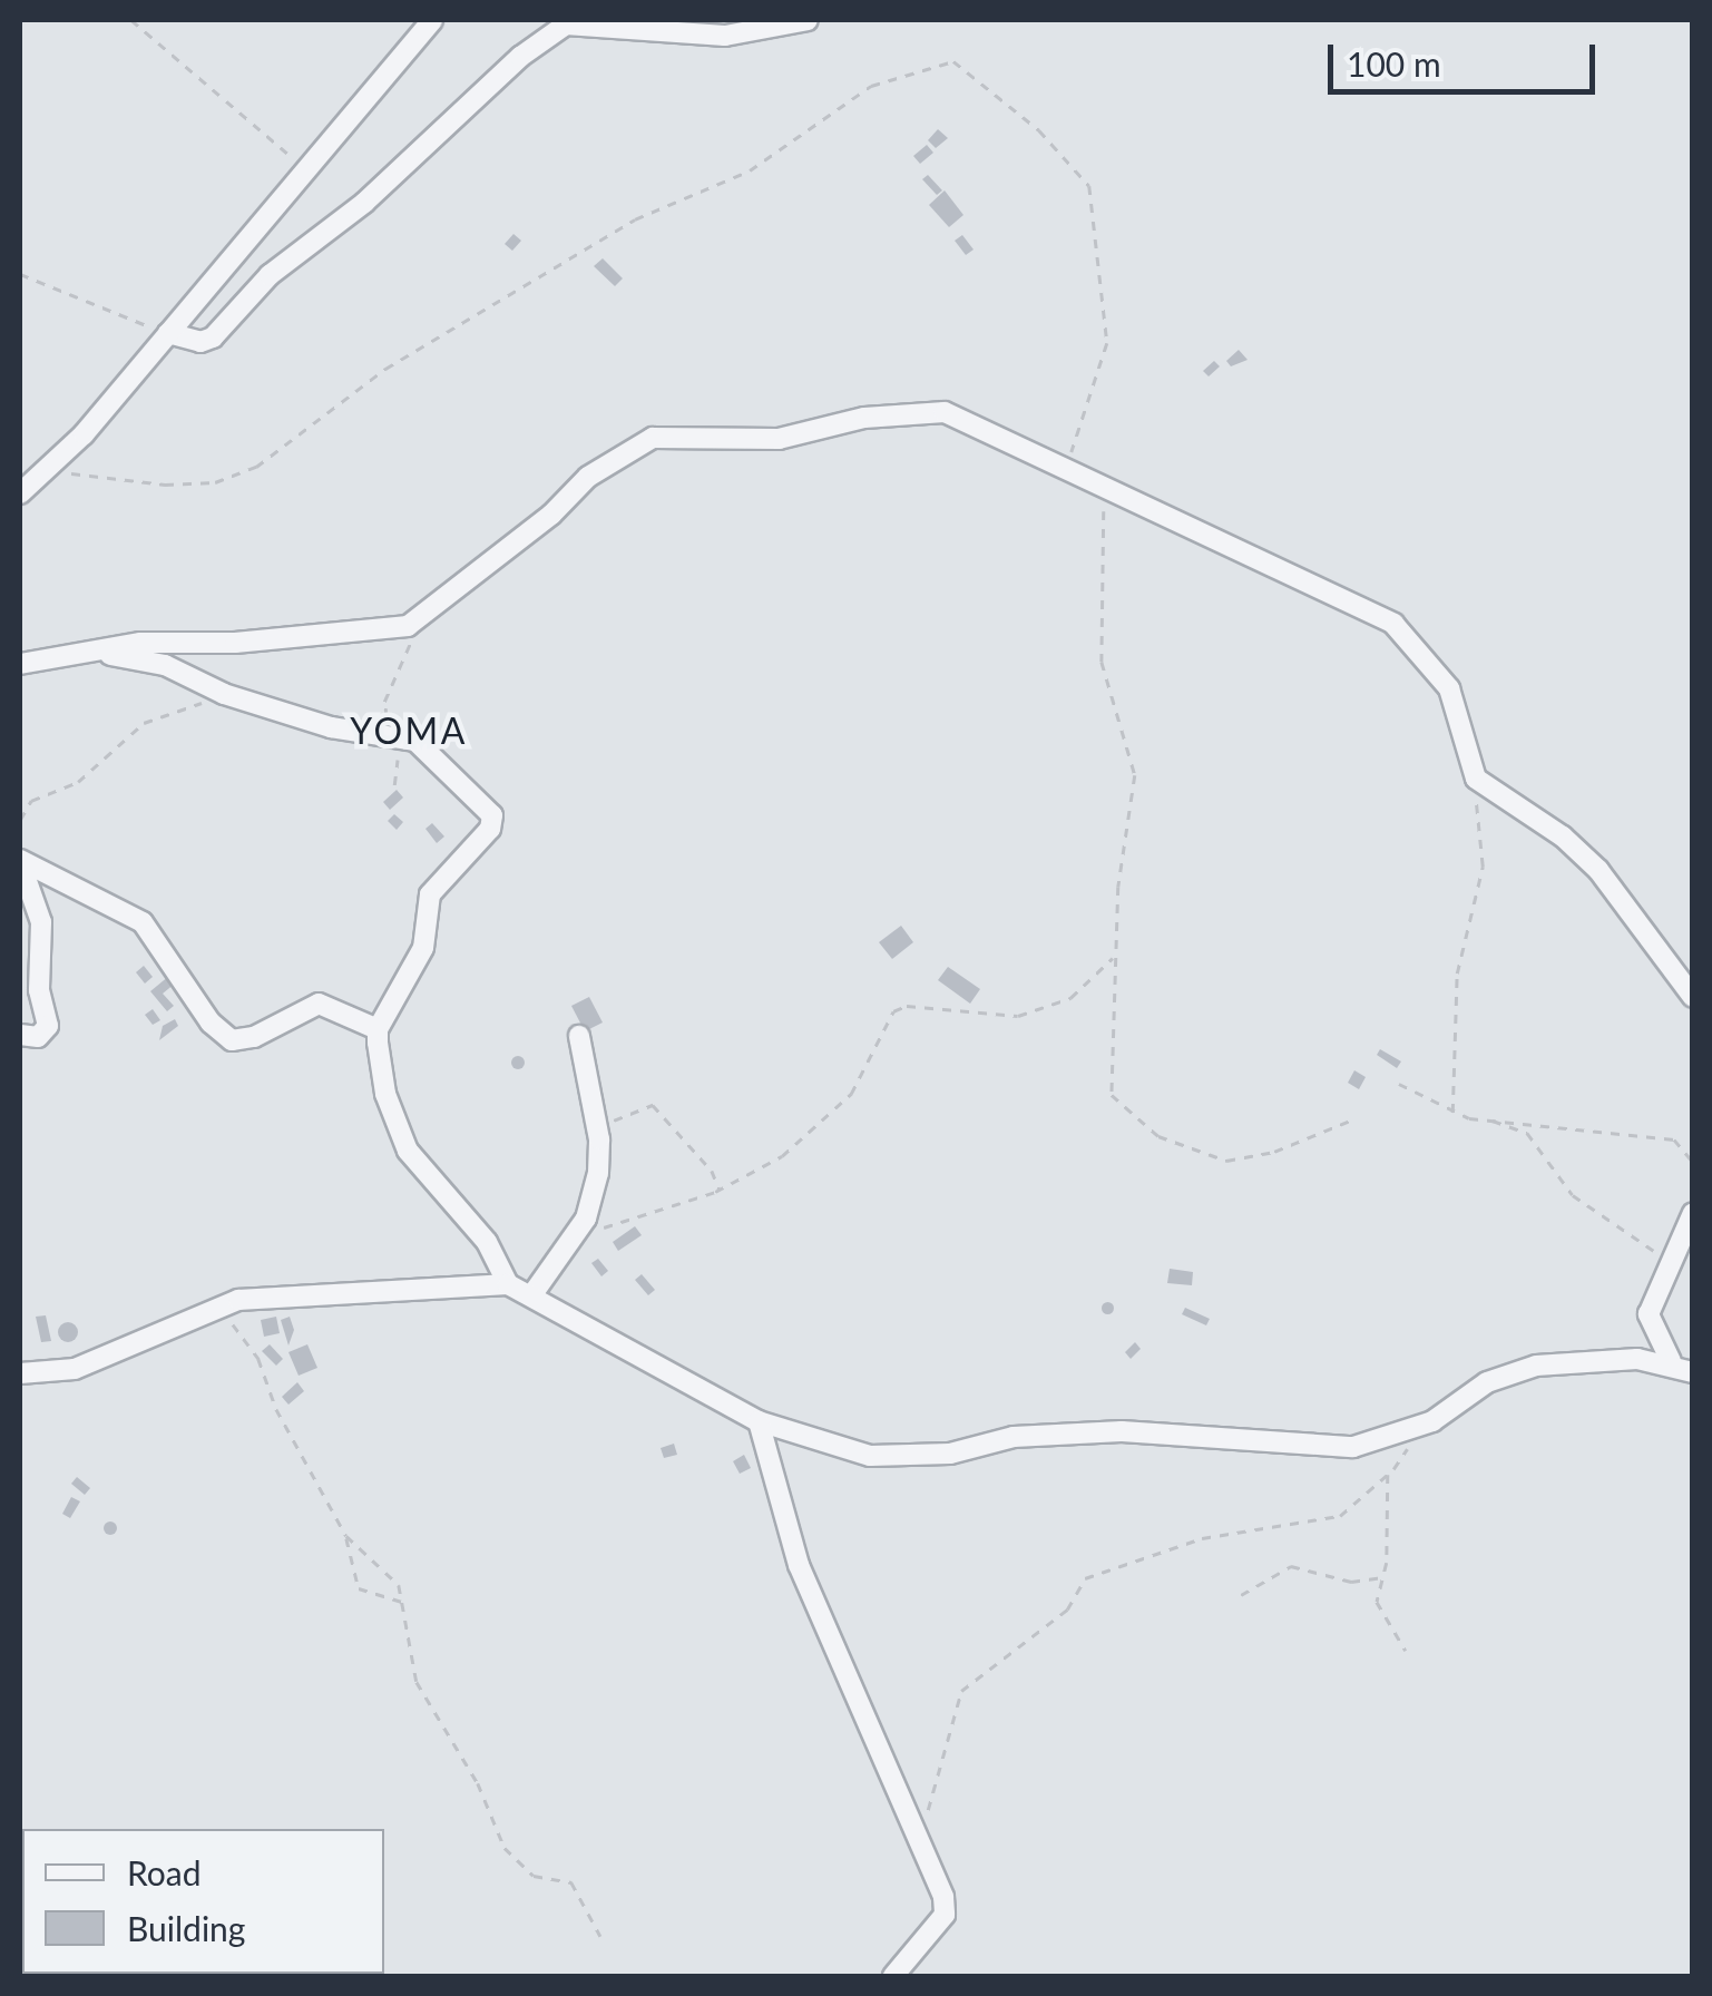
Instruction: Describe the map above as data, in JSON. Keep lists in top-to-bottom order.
{
  "districts": ["YOMA"],
  "legend": ["Road", "Building"],
  "scale_bar": "100 m"
}
